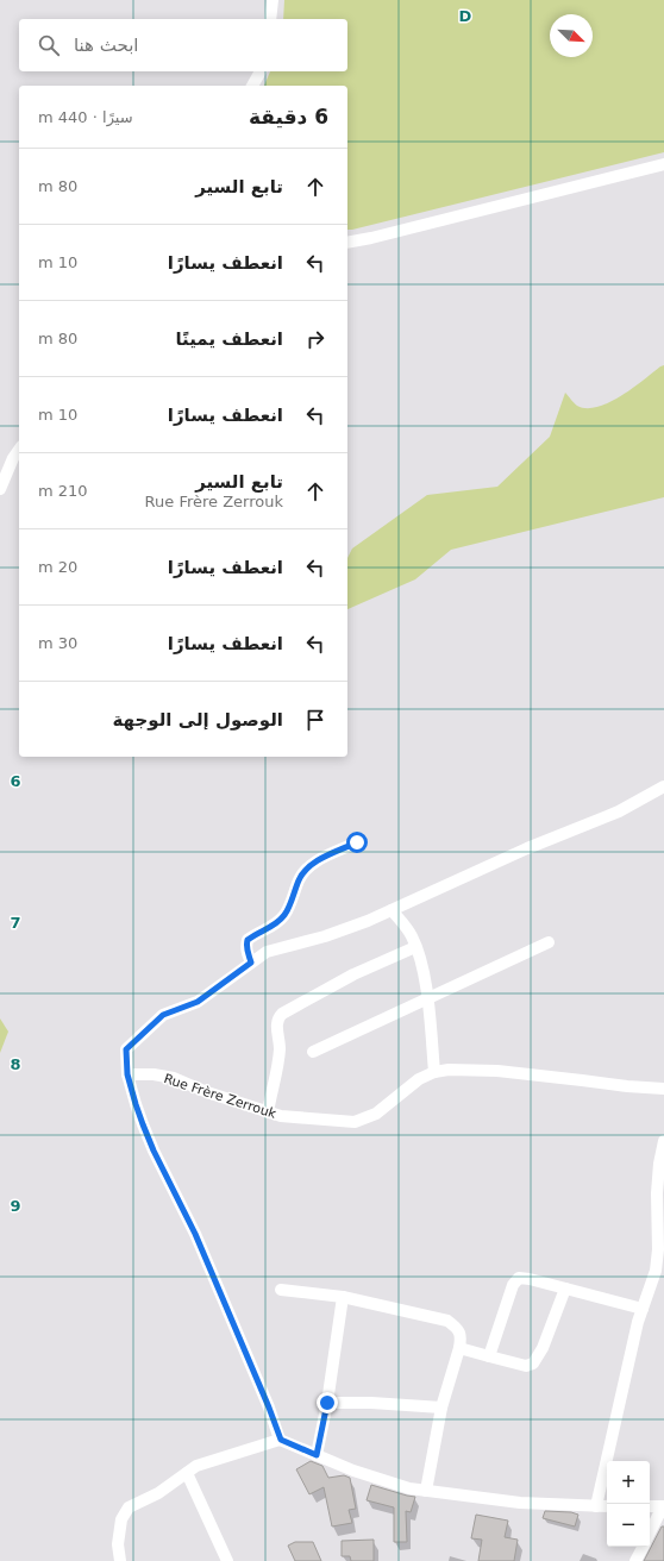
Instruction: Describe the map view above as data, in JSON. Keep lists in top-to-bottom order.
{
  "streets": {
    "street": ["Rue Frère Zerrouk"]
  },
  "north": "bottom right",
  "page": {
    "search": "ابحث هنا",
    "heading": ["6 دقيقة", "سيرًا · 440 m"],
    "list": [
      ["تابع السير", "80 m"],
      ["انعطف يسارًا", "10 m"],
      ["انعطف يمينًا", "80 m"],
      ["انعطف يسارًا", "10 m"],
      ["تابع السير", "Rue Frère Zerrouk", "210 m"],
      ["انعطف يسارًا", "20 m"],
      ["انعطف يسارًا", "30 m"],
      "الوصول إلى الوجهة"
    ],
    "map_buttons": ["+", "−"]
  },
  "grid": {
    "columns": ["D"],
    "rows": [
      "6",
      "7",
      "8",
      "9"
    ]
  }
}
